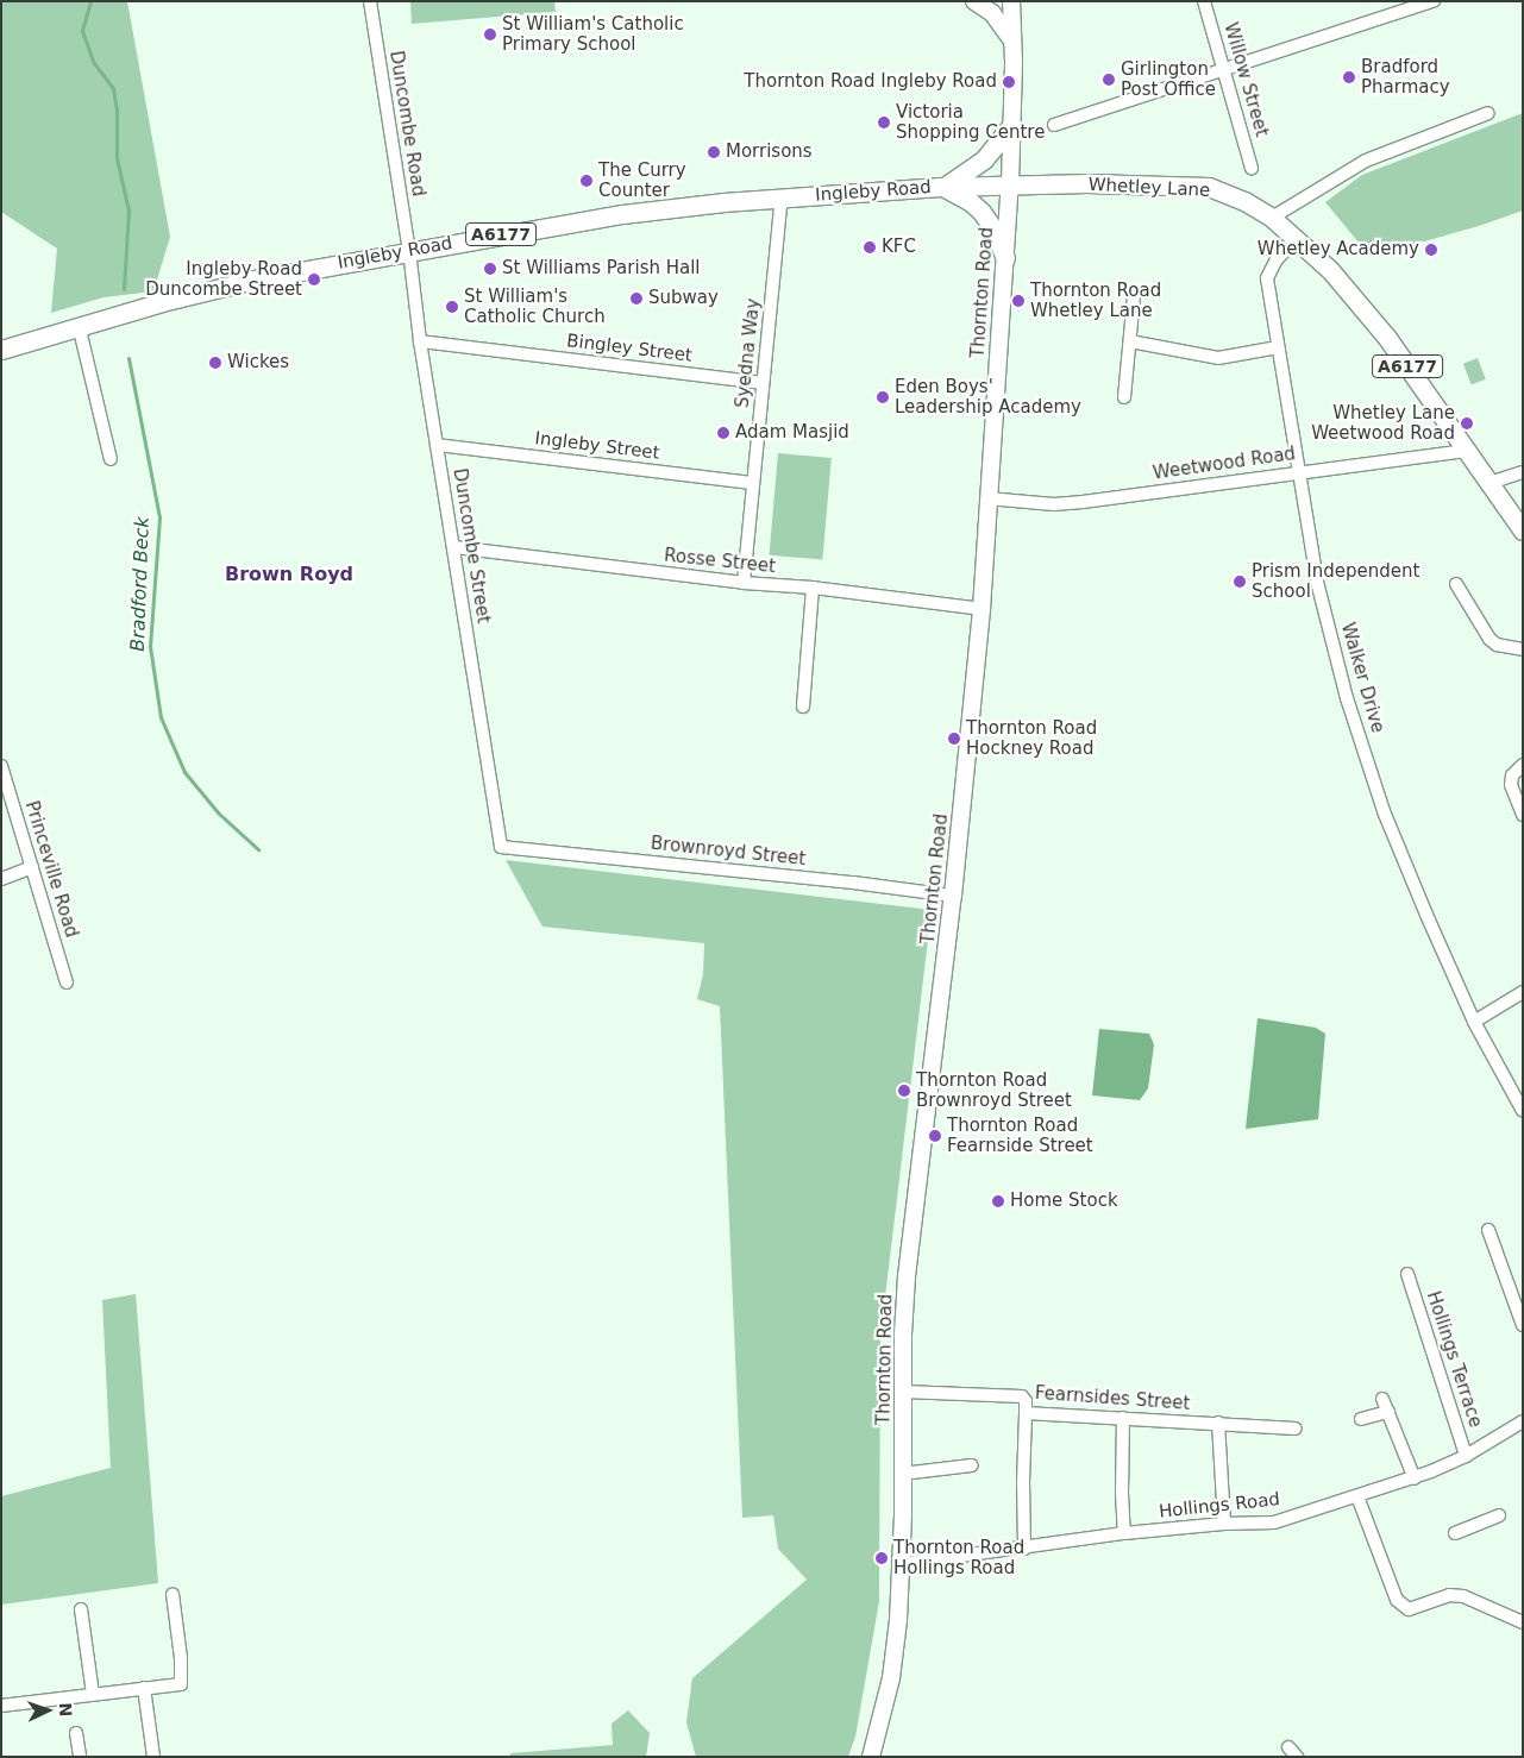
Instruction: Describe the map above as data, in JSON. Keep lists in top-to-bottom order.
{
  "streets": {
    "main road": [
      "Whetley Lane",
      "Ingleby Road",
      "A6177",
      "Thornton Road"
    ],
    "street": [
      "Willow Street",
      "Duncombe Road",
      "Bingley Street",
      "Syedna Way",
      "Ingleby Street",
      "Weetwood Road",
      "Duncombe Street",
      "Rosse Street",
      "Walker Drive",
      "Brownroyd Street",
      "Princeville Road",
      "Hollings Terrace",
      "Fearnsides Street",
      "Hollings Road"
    ]
  },
  "crossings": [
    ["Duncombe Road", "Ingleby Road"],
    ["Duncombe Road", "Duncombe Street"],
    ["Whetley Lane", "Ingleby Road"],
    ["Whetley Lane", "Thornton Road"],
    ["Whetley Lane", "Weetwood Road"],
    ["Whetley Lane", "Walker Drive"],
    ["Ingleby Road", "Thornton Road"],
    ["Ingleby Road", "Syedna Way"],
    ["Ingleby Road", "Duncombe Street"],
    ["Thornton Road", "Weetwood Road"],
    ["Thornton Road", "Rosse Street"],
    ["Thornton Road", "Brownroyd Street"],
    ["Thornton Road", "Fearnsides Street"],
    ["Thornton Road", "Hollings Road"],
    ["Bingley Street", "Syedna Way"],
    ["Bingley Street", "Duncombe Street"],
    ["Syedna Way", "Ingleby Street"],
    ["Syedna Way", "Rosse Street"],
    ["Ingleby Street", "Duncombe Street"],
    ["Weetwood Road", "Walker Drive"],
    ["Duncombe Street", "Rosse Street"],
    ["Duncombe Street", "Brownroyd Street"],
    ["Hollings Terrace", "Hollings Road"]
  ],
  "districts": ["Brown Royd"],
  "water": ["Bradford Beck"],
  "places": [
    "St William's Catholic Primary School",
    "Bradford Pharmacy",
    "Girlington Post Office",
    "Thornton Road Ingleby Road",
    "Victoria Shopping Centre",
    "Morrisons",
    "The Curry Counter",
    "KFC",
    "Whetley Academy",
    "St Williams Parish Hall",
    "Ingleby Road Duncombe Street",
    "Subway",
    "Thornton Road Whetley Lane",
    "St William's Catholic Church",
    "Wickes",
    "Eden Boys' Leadership Academy",
    "Whetley Lane Weetwood Road",
    "Adam Masjid",
    "Prism Independent School",
    "Thornton Road Hockney Road",
    "Thornton Road Brownroyd Street",
    "Thornton Road Fearnside Street",
    "Home Stock",
    "Thornton Road Hollings Road"
  ],
  "north": "right"
}
